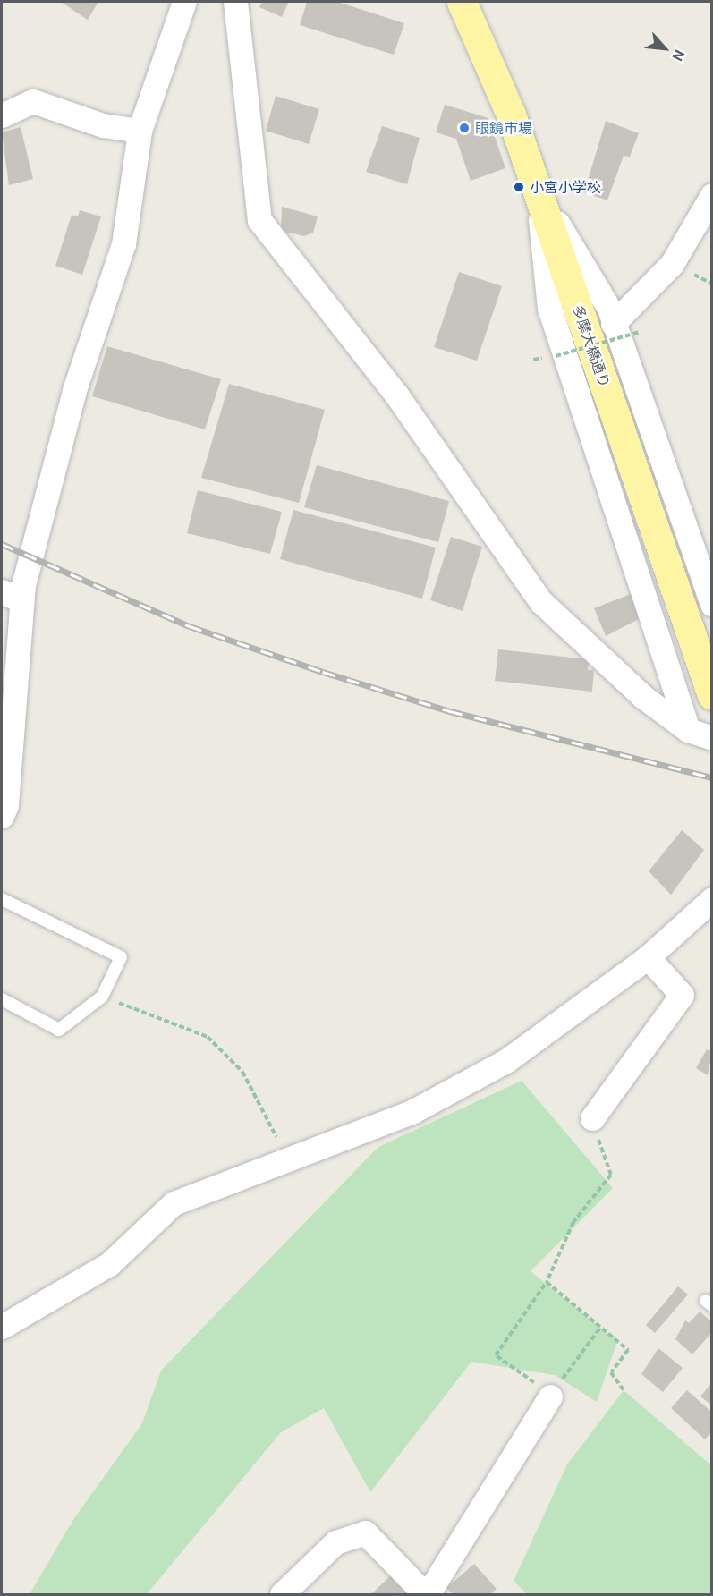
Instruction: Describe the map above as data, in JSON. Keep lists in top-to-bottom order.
{
  "streets": {
    "main road": ["多摩大橋通り"]
  },
  "places": ["眼鏡市場", "小宮小学校"],
  "north": "bottom right"
}
